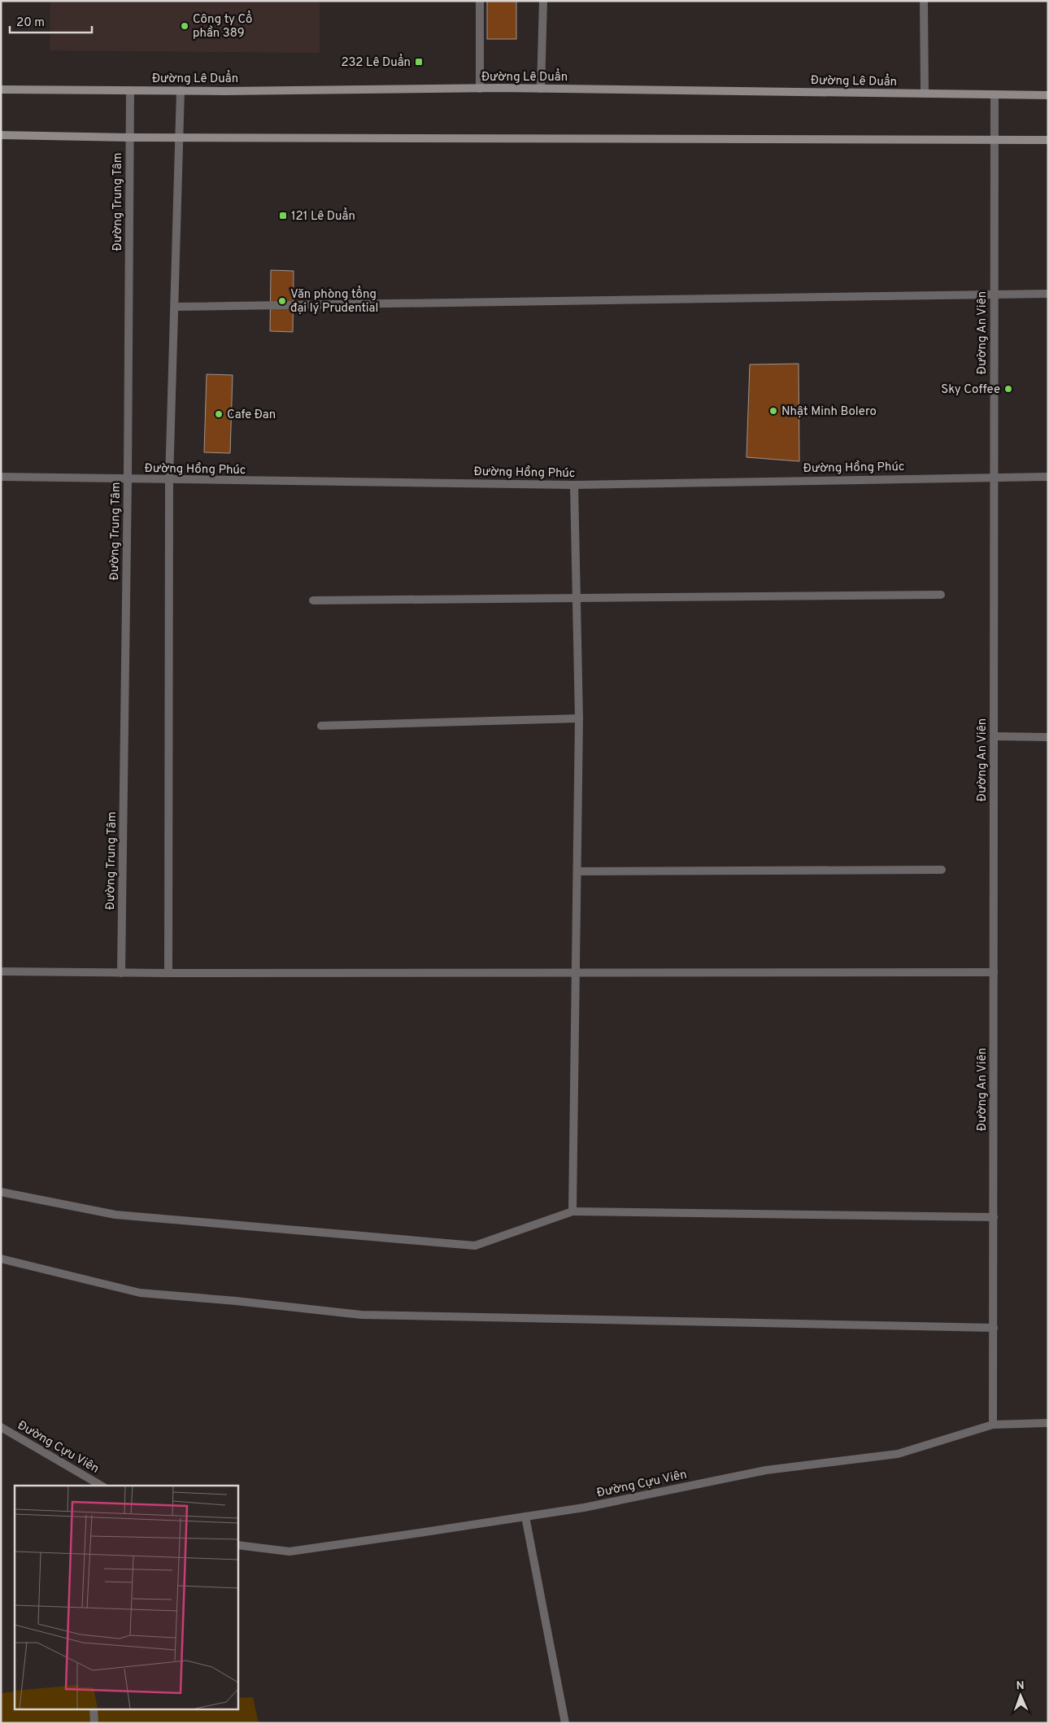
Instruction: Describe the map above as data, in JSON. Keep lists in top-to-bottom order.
{
  "streets": {
    "main road": ["Đường Lê Duẩn"],
    "street": [
      "Đường Trung Tâm",
      "Đường An Viên",
      "Đường Hồng Phúc",
      "Đường Cựu Viên"
    ]
  },
  "crossings": [
    ["Đường Lê Duẩn", "Đường Trung Tâm"],
    ["Đường Lê Duẩn", "Đường An Viên"],
    ["Đường Trung Tâm", "Đường Hồng Phúc"],
    ["Đường An Viên", "Đường Hồng Phúc"],
    ["Đường An Viên", "Đường Cựu Viên"]
  ],
  "places": {
    "other": [
      "Công ty Cổ phần 389",
      "Văn phòng tổng đại lý Prudential",
      "Sky Coffee",
      "Nhật Minh Bolero",
      "Cafe Đan"
    ],
    "transit": ["232 Lê Duẩn", "121 Lê Duẩn"]
  },
  "scale_bar": "20 m",
  "north": "top"
}
